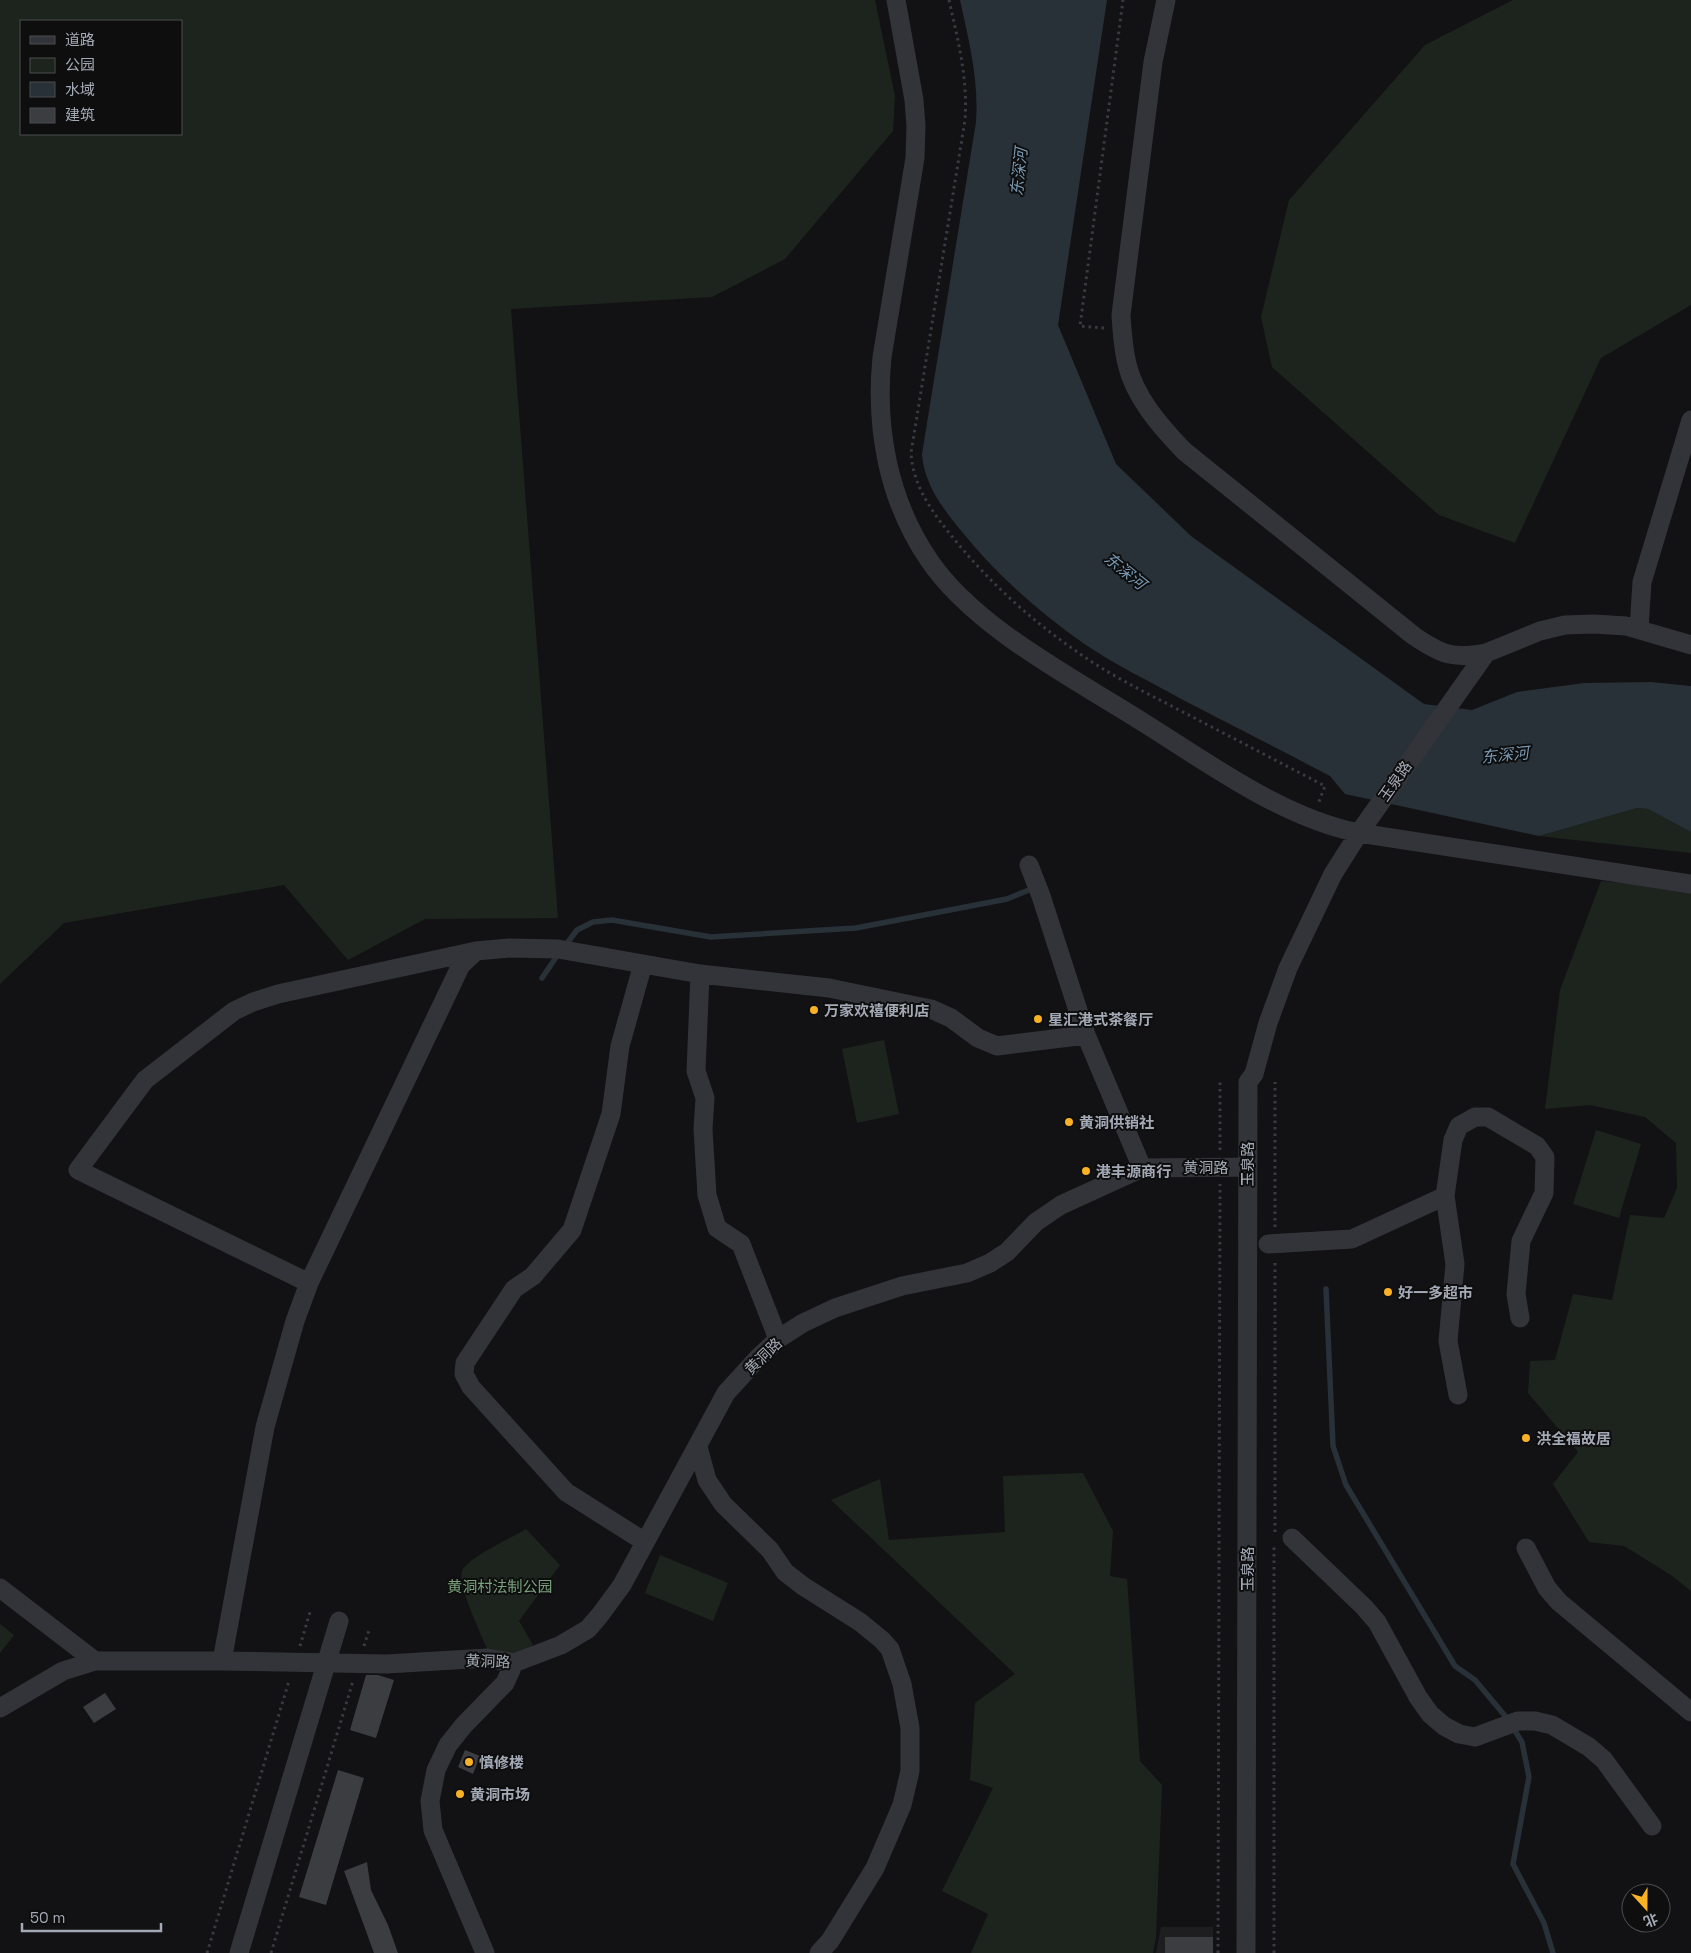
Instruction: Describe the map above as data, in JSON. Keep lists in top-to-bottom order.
{
  "streets": {
    "street": ["玉泉路", "黄洞路"]
  },
  "crossings": [
    ["玉泉路", "黄洞路"]
  ],
  "water": ["东深河"],
  "parks": ["黄洞村法制公园"],
  "places": [
    "万家欢禧便利店",
    "星汇港式茶餐厅",
    "黄洞供销社",
    "港丰源商行",
    "好一多超市",
    "洪全福故居",
    "慎修楼",
    "黄洞市场"
  ],
  "legend": [
    "道路",
    "公园",
    "水域",
    "建筑"
  ],
  "scale_bar": "50 m",
  "north": "bottom"
}
